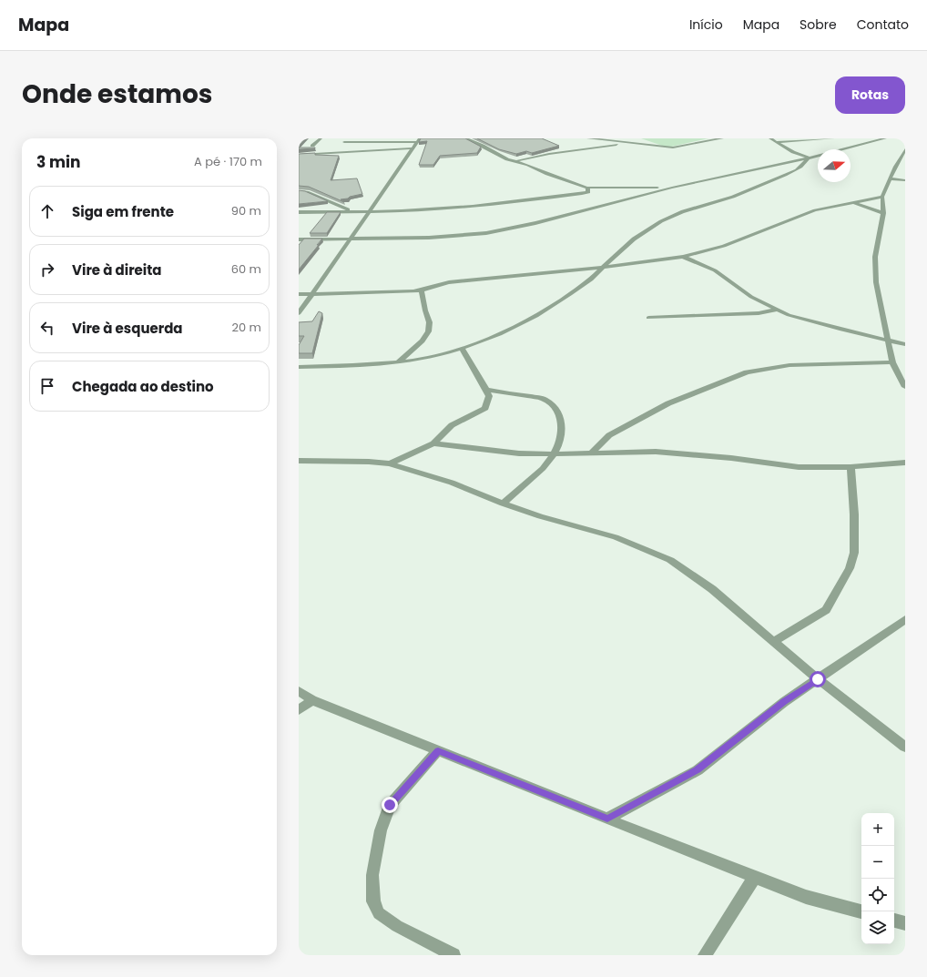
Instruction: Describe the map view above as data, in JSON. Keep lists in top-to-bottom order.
{
  "north": "right",
  "page": {
    "header": "Mapa",
    "nav": [
      "Início",
      "Mapa",
      "Sobre",
      "Contato"
    ],
    "title": "Onde estamos",
    "buttons": "Rotas",
    "heading": ["3 min", "A pé · 170 m"],
    "list": [
      ["Siga em frente", "90 m"],
      ["Vire à direita", "60 m"],
      ["Vire à esquerda", "20 m"],
      "Chegada ao destino"
    ],
    "map_buttons": ["+", "−"]
  }
}
